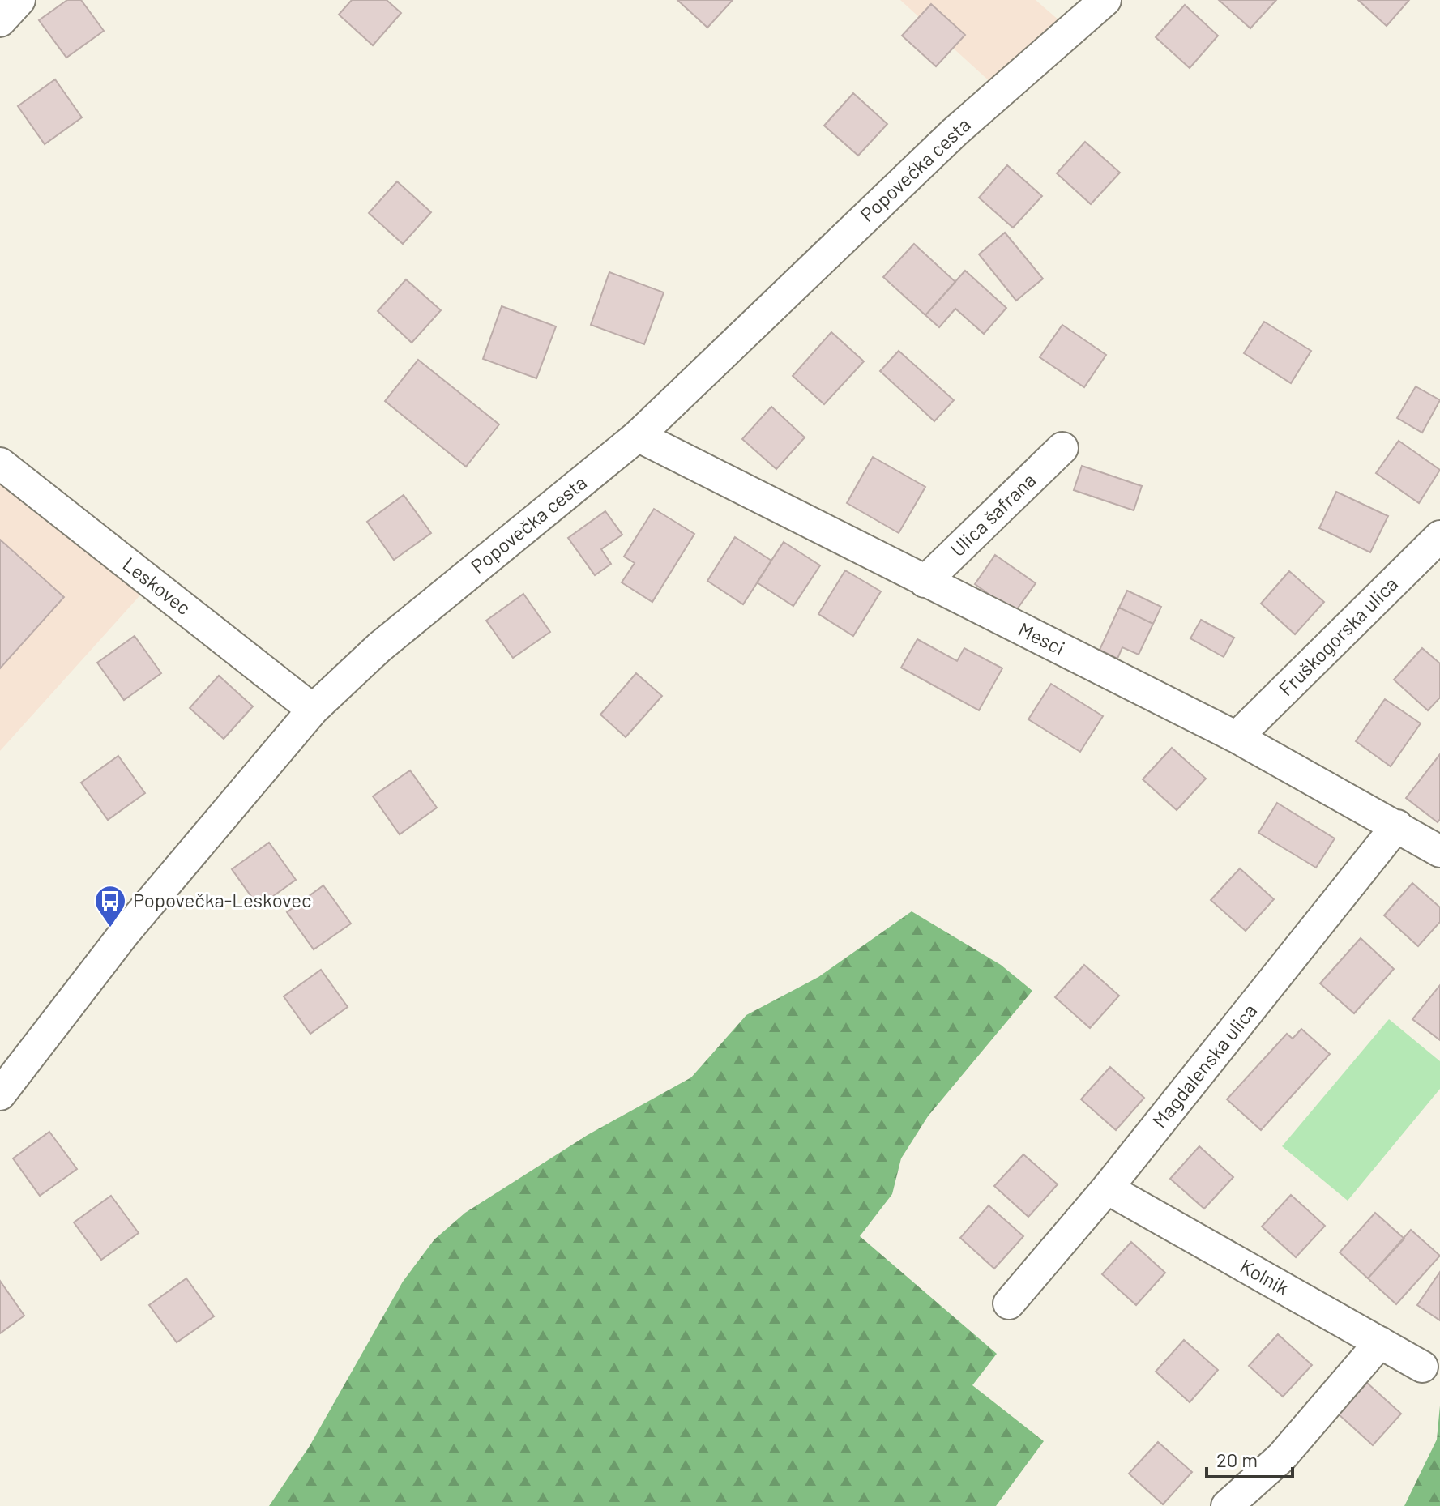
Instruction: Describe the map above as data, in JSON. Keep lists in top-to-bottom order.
{
  "streets": {
    "street": [
      "Popovečka cesta",
      "Ulica šafrana",
      "Leskovec",
      "Fruškogorska ulica",
      "Mesci",
      "Magdalenska ulica",
      "Kolnik"
    ]
  },
  "crossings": [
    ["Popovečka cesta", "Leskovec"],
    ["Popovečka cesta", "Mesci"],
    ["Ulica šafrana", "Mesci"],
    ["Fruškogorska ulica", "Mesci"],
    ["Mesci", "Magdalenska ulica"],
    ["Magdalenska ulica", "Kolnik"]
  ],
  "places": {
    "bus stop": ["Popovečka-Leskovec"]
  },
  "scale_bar": "20 m"
}
